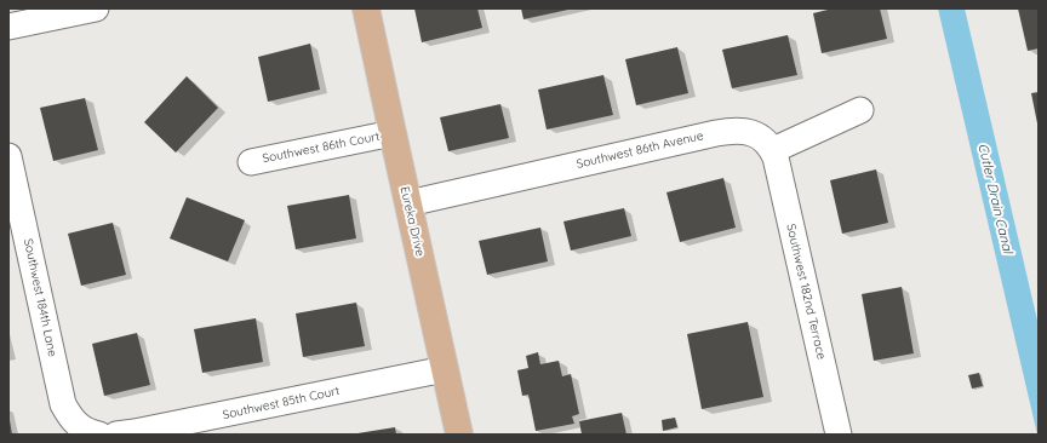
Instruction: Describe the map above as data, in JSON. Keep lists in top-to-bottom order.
{
  "streets": {
    "main road": ["Eureka Drive"],
    "street": [
      "Southwest 86th Court",
      "Southwest 86th Avenue",
      "Southwest 182nd Terrace",
      "Southwest 184th Lane",
      "Southwest 85th Court"
    ]
  },
  "crossings": [
    ["Southwest 86th Court", "Eureka Drive"],
    ["Southwest 86th Avenue", "Eureka Drive"],
    ["Southwest 86th Avenue", "Southwest 182nd Terrace"],
    ["Eureka Drive", "Southwest 85th Court"]
  ],
  "water": ["Cutler Drain Canal"]
}
